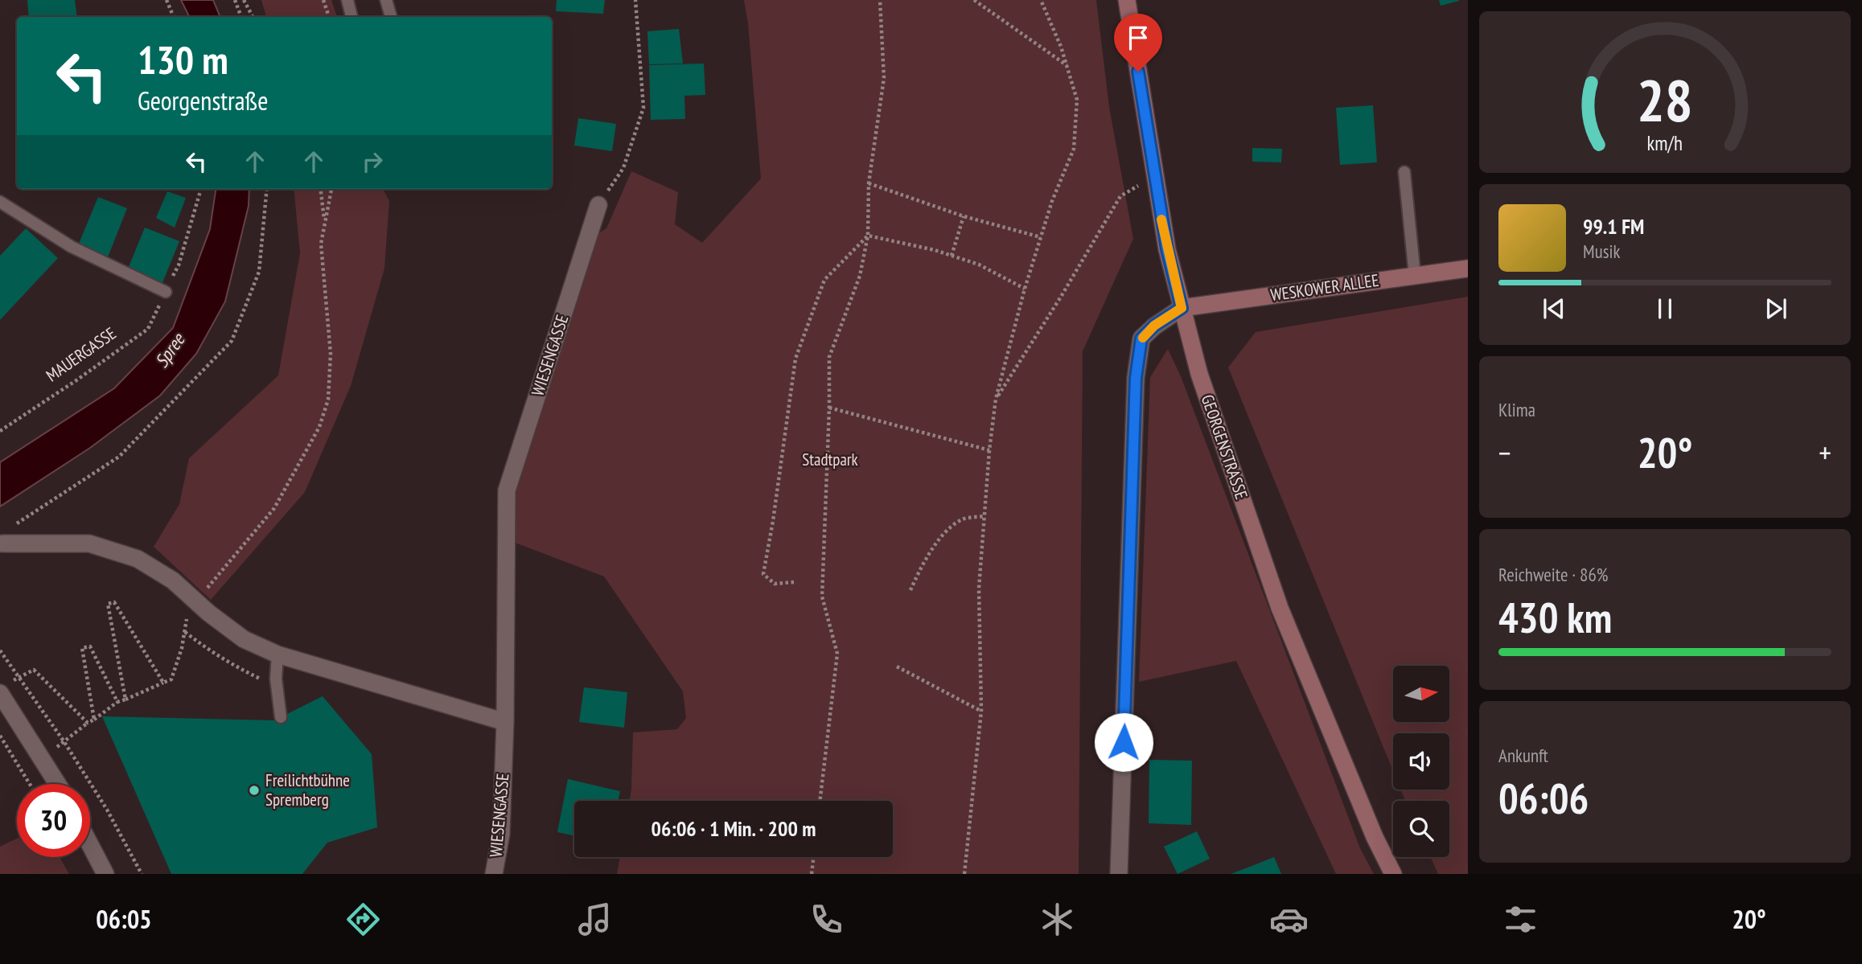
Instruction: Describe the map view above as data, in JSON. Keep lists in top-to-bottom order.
{
  "streets": {
    "main road": ["WESKOWER ALLEE", "GEORGENSTRASSE"],
    "street": ["WIESENGASSE"],
    "path": ["MAUERGASSE"]
  },
  "crossings": [
    ["WESKOWER ALLEE", "GEORGENSTRASSE"]
  ],
  "water": ["Spree"],
  "parks": ["Stadtpark"],
  "places": ["Freilichtbühne Spremberg"],
  "north": "right",
  "page": {
    "turn": ["130 m", "Georgenstraße"],
    "song": ["99.1 FM", "Musik"],
    "tile": [
      "Klima",
      ["Reichweite · 86%", "430 km"],
      ["Ankunft", "06:06"]
    ],
    "heat": ["−", "20°", "+"],
    "limit": "30",
    "trip": "06:06 · 1 Min. · 200 m",
    "tabs": ["06:05", "20°"],
    "gauge": ["28", "km/h"]
  }
}
